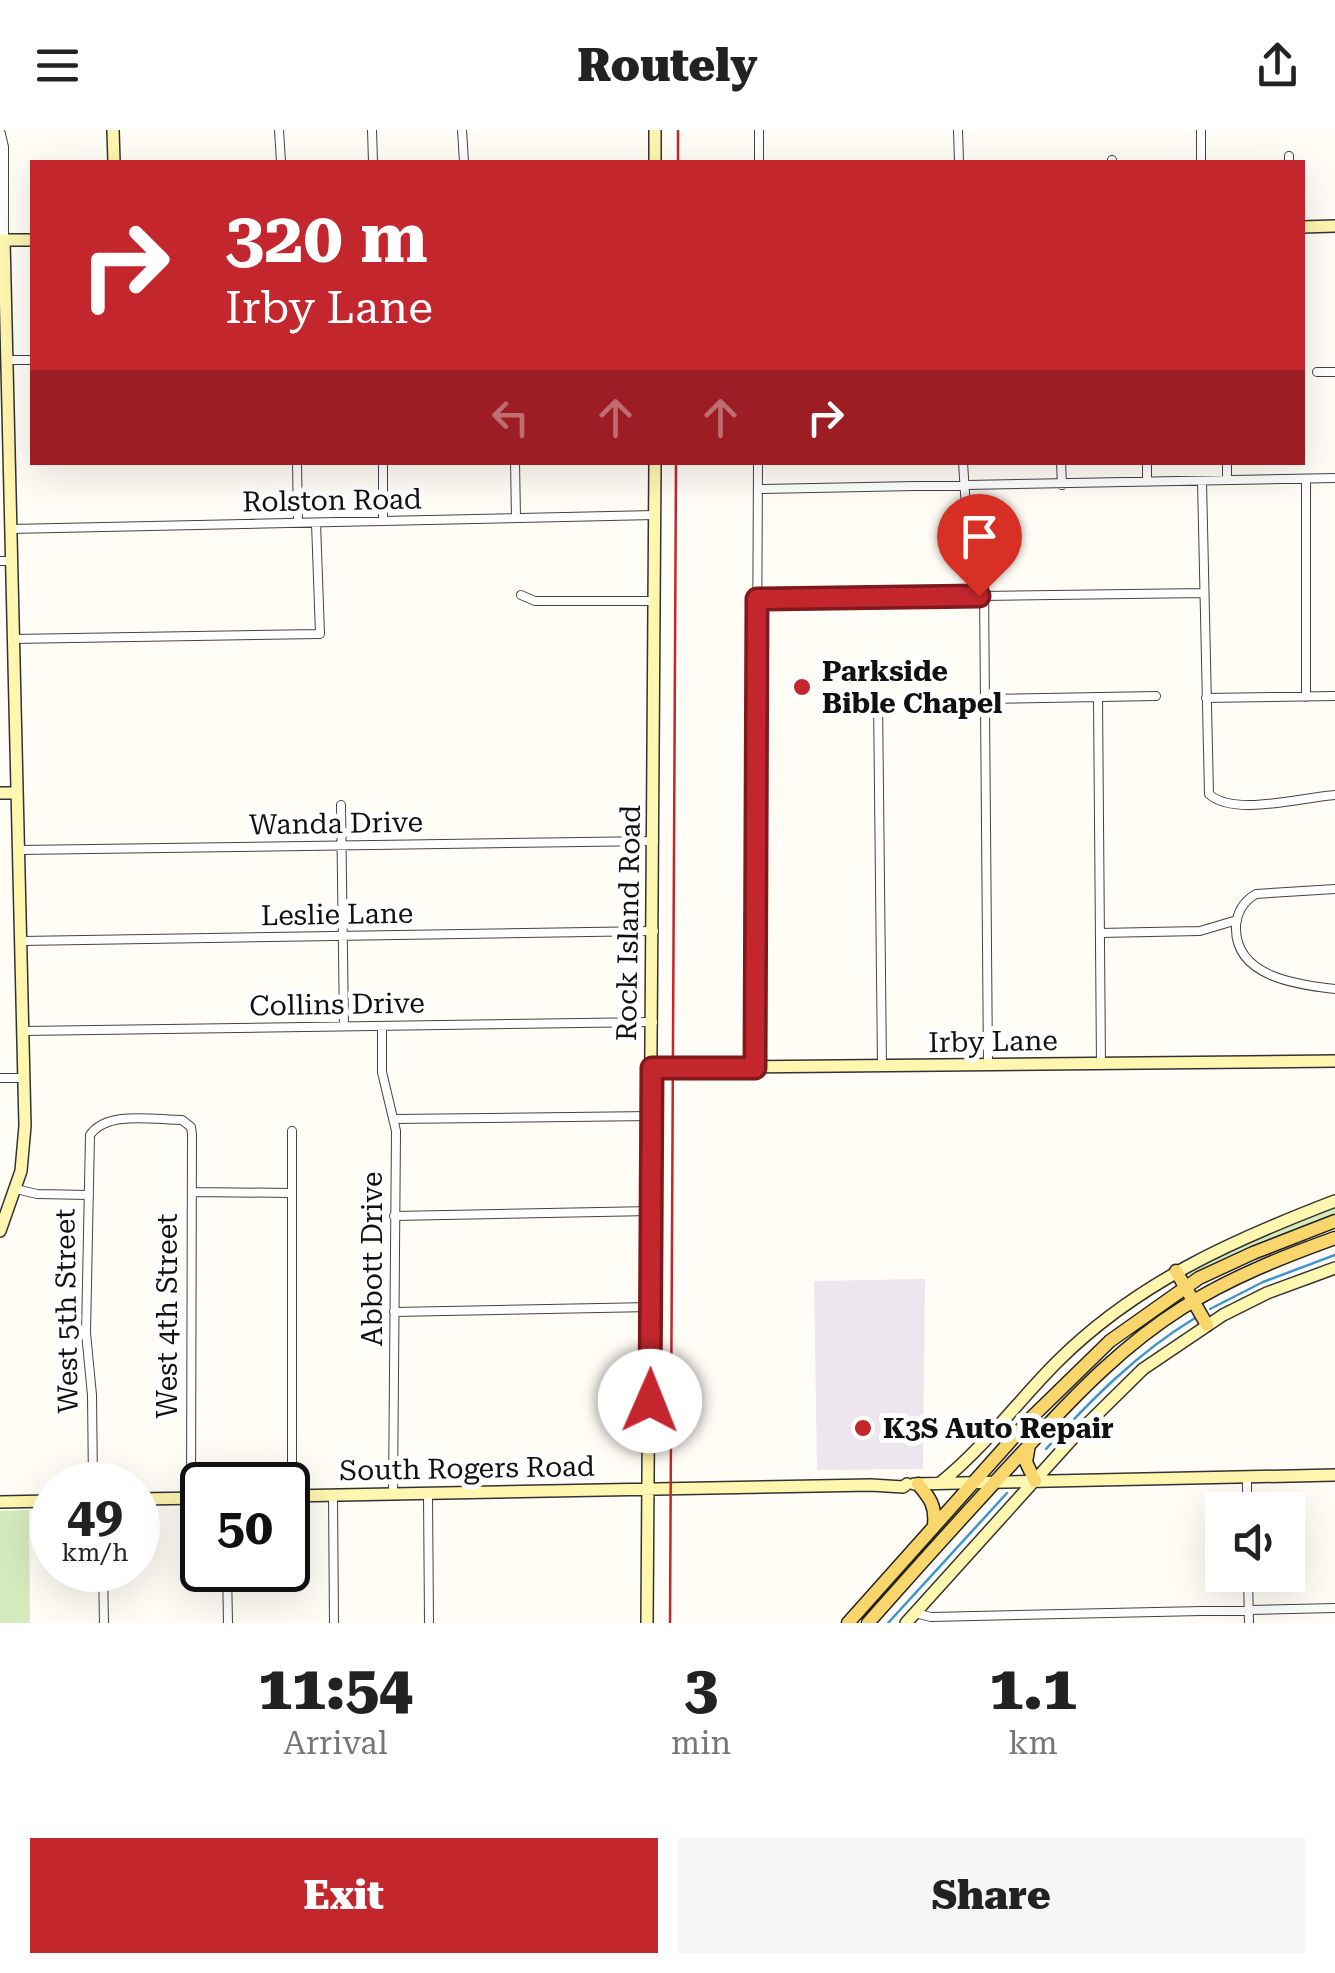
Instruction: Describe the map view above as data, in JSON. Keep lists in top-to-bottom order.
{
  "streets": {
    "street": [
      "Rolston Road",
      "Wanda Drive",
      "Leslie Lane",
      "Rock Island Road",
      "Collins Drive",
      "Irby Lane",
      "Abbott Drive",
      "West 5th Street",
      "West 4th Street",
      "South Rogers Road"
    ]
  },
  "crossings": [
    ["Rolston Road", "Rock Island Road"],
    ["Rolston Road", "West 5th Street"],
    ["Wanda Drive", "Rock Island Road"],
    ["Wanda Drive", "West 5th Street"],
    ["Leslie Lane", "Rock Island Road"],
    ["Leslie Lane", "West 5th Street"],
    ["Rock Island Road", "Collins Drive"],
    ["Rock Island Road", "Irby Lane"],
    ["Rock Island Road", "South Rogers Road"],
    ["Collins Drive", "Abbott Drive"],
    ["Collins Drive", "West 5th Street"],
    ["Abbott Drive", "South Rogers Road"],
    ["West 5th Street", "West 4th Street"]
  ],
  "places": ["Parkside Bible Chapel", "K3S Auto Repair"],
  "page": {
    "header": "Routely",
    "turn": ["320 m", "Irby Lane"],
    "speed": "49 km/h",
    "limit": "50",
    "eta": [
      "11:54",
      "Arrival",
      "3",
      "min",
      "1.1",
      "km"
    ],
    "buttons": ["Exit", "Share"]
  }
}
